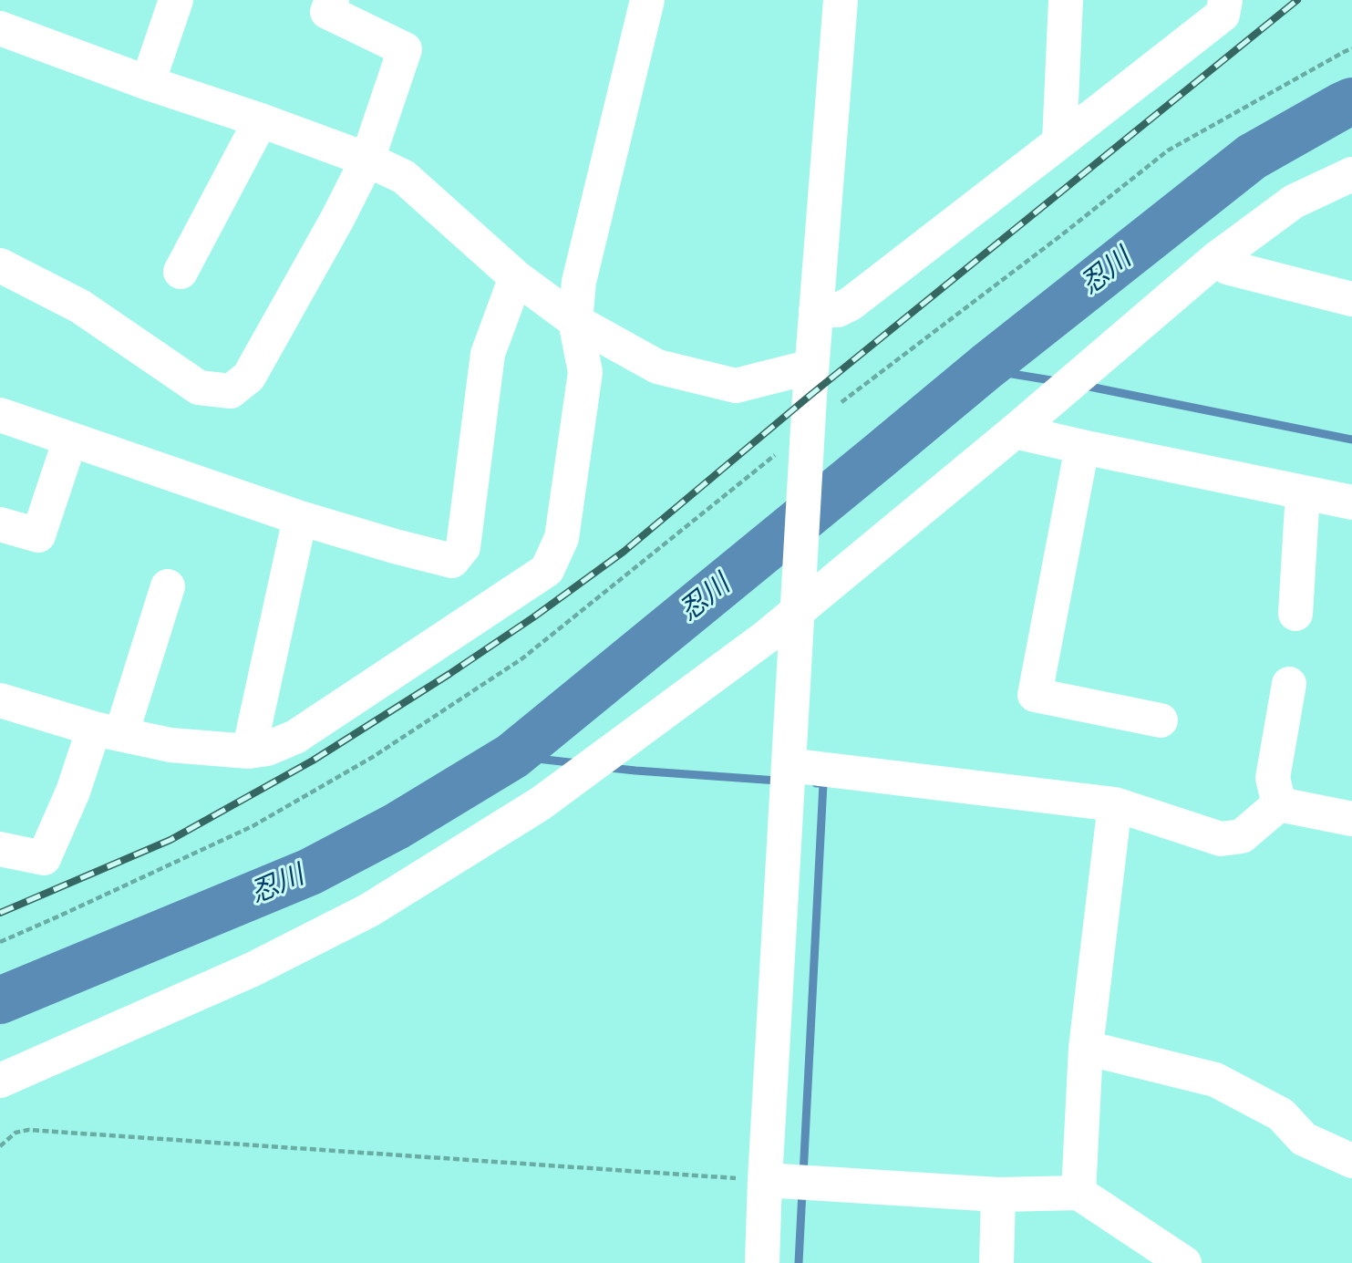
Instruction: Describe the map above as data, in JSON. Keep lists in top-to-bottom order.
{
  "water": ["忍川"]
}
